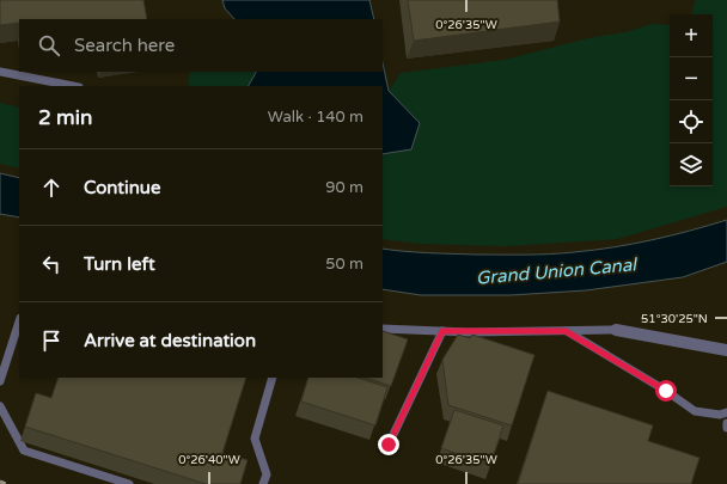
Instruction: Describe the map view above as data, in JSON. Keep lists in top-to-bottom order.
{
  "water": ["Grand Union Canal"],
  "page": {
    "map_buttons": ["+", "−"],
    "search": "Search here",
    "heading": ["2 min", "Walk · 140 m"],
    "list": [
      ["Continue", "90 m"],
      ["Turn left", "50 m"],
      "Arrive at destination"
    ]
  },
  "coordinates": ["0°26'35\"W", "51°30'25\"N", "0°26'40\"W"]
}
